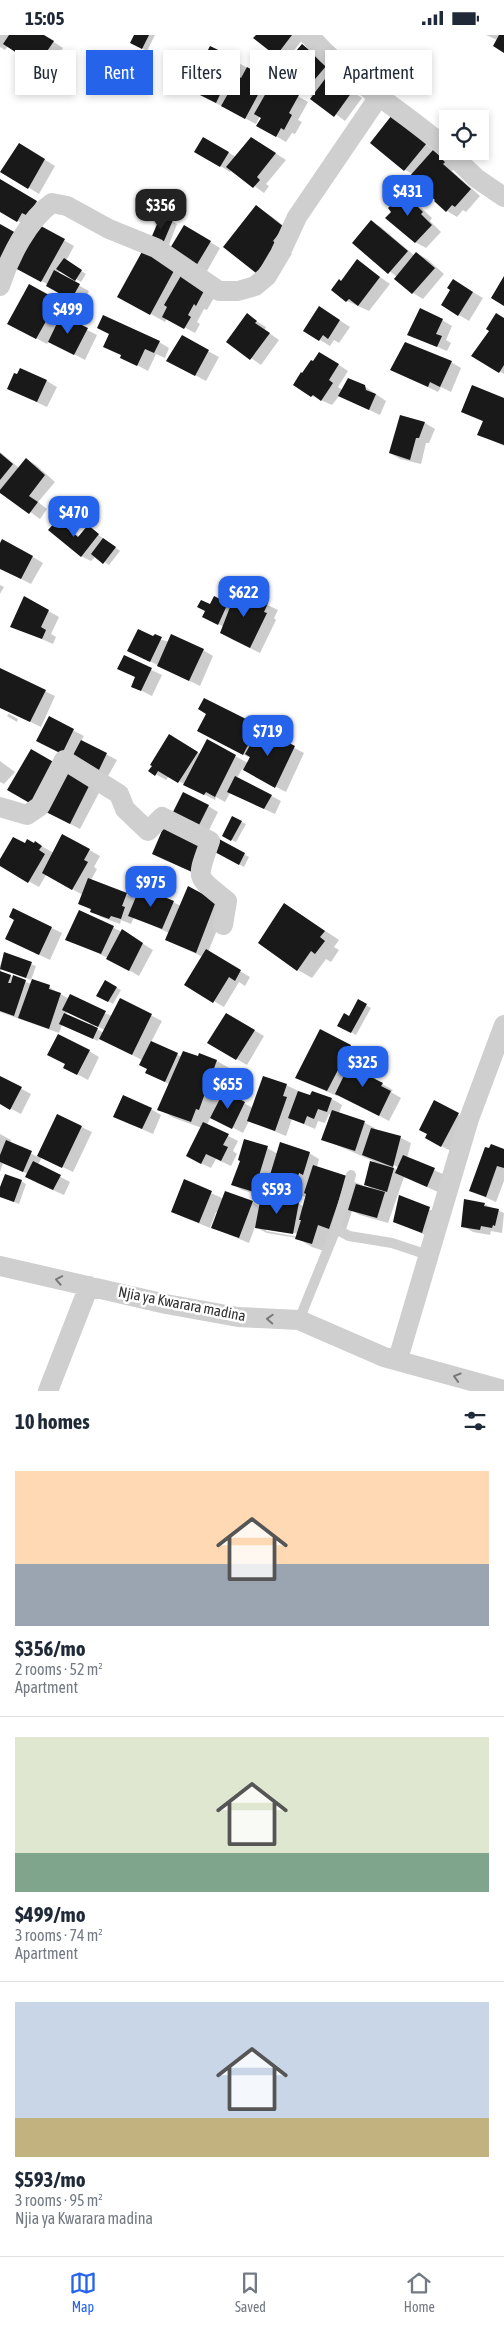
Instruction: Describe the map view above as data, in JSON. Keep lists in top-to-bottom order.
{
  "streets": {
    "street": ["Njia ya Kwarara madina"]
  },
  "one_way": ["Njia ya Kwarara madina"],
  "page": {
    "status": "15:05",
    "chip": [
      "Buy",
      "Rent",
      "Filters",
      "New",
      "Apartment"
    ],
    "price": [
      "$431",
      "$356",
      "$499",
      "$470",
      "$622",
      "$719",
      "$975",
      "$325",
      "$655",
      "$593"
    ],
    "heading": "10 homes",
    "list": [
      {
        "name": "$356/mo",
        "note": "2 rooms · 52 m² · Apartment"
      },
      {
        "name": "$499/mo",
        "note": "3 rooms · 74 m² · Apartment"
      },
      {
        "name": "$593/mo",
        "note": "3 rooms · 95 m² · Njia ya Kwarara madina"
      }
    ],
    "tabs": ["Map", "Saved", "Home"]
  }
}
